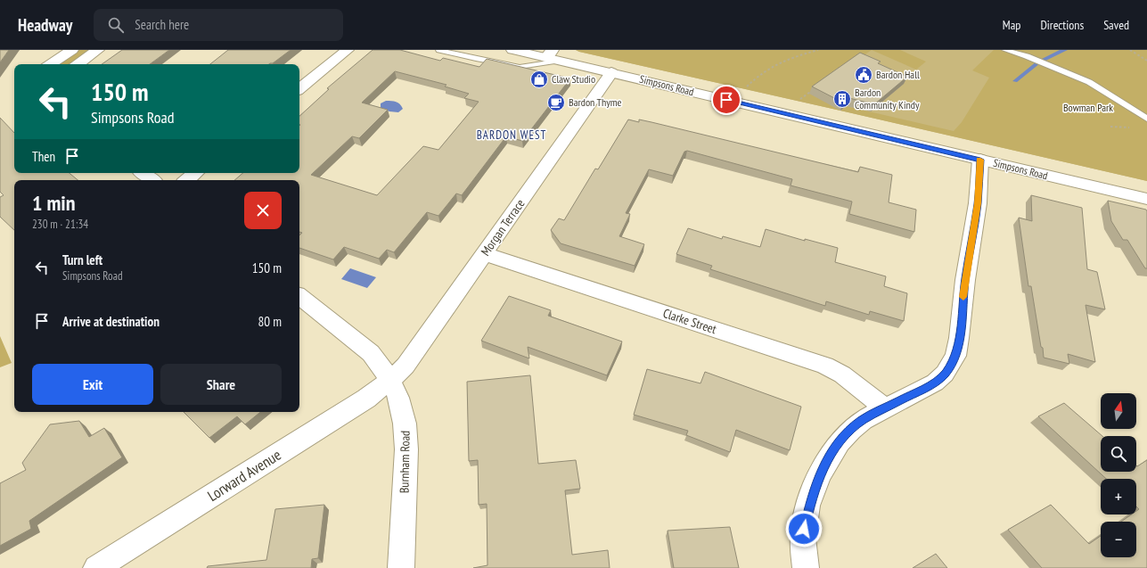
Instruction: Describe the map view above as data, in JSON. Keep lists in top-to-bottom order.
{
  "streets": {
    "street": [
      "Simpsons Road",
      "Morgan Terrace",
      "Clarke Street",
      "Burnham Road",
      "Lorward Avenue"
    ]
  },
  "crossings": [
    ["Simpsons Road", "Morgan Terrace"],
    ["Morgan Terrace", "Clarke Street"],
    ["Morgan Terrace", "Burnham Road"],
    ["Morgan Terrace", "Lorward Avenue"],
    ["Burnham Road", "Lorward Avenue"]
  ],
  "districts": ["BARDON WEST"],
  "parks": ["Bowman Park"],
  "places": {
    "public building": ["Bardon Hall"],
    "shop": ["Claw Studio"],
    "building": ["Bardon Community Kindy"],
    "cafe": ["Bardon Thyme"]
  },
  "north": "top",
  "page": {
    "header": "Headway",
    "search": "Search here",
    "nav": ["Map", "Directions", "Saved"],
    "turn": ["150 m", "Simpsons Road"],
    "then": "Then",
    "heading": ["1 min", "230 m · 21:34"],
    "list": [
      {
        "name": "Turn left",
        "note": "Simpsons Road",
        "value": "150 m"
      },
      {
        "name": "Arrive at destination",
        "value": "80 m"
      }
    ],
    "buttons": ["Exit", "Share"],
    "map_buttons": ["+", "−"]
  }
}
